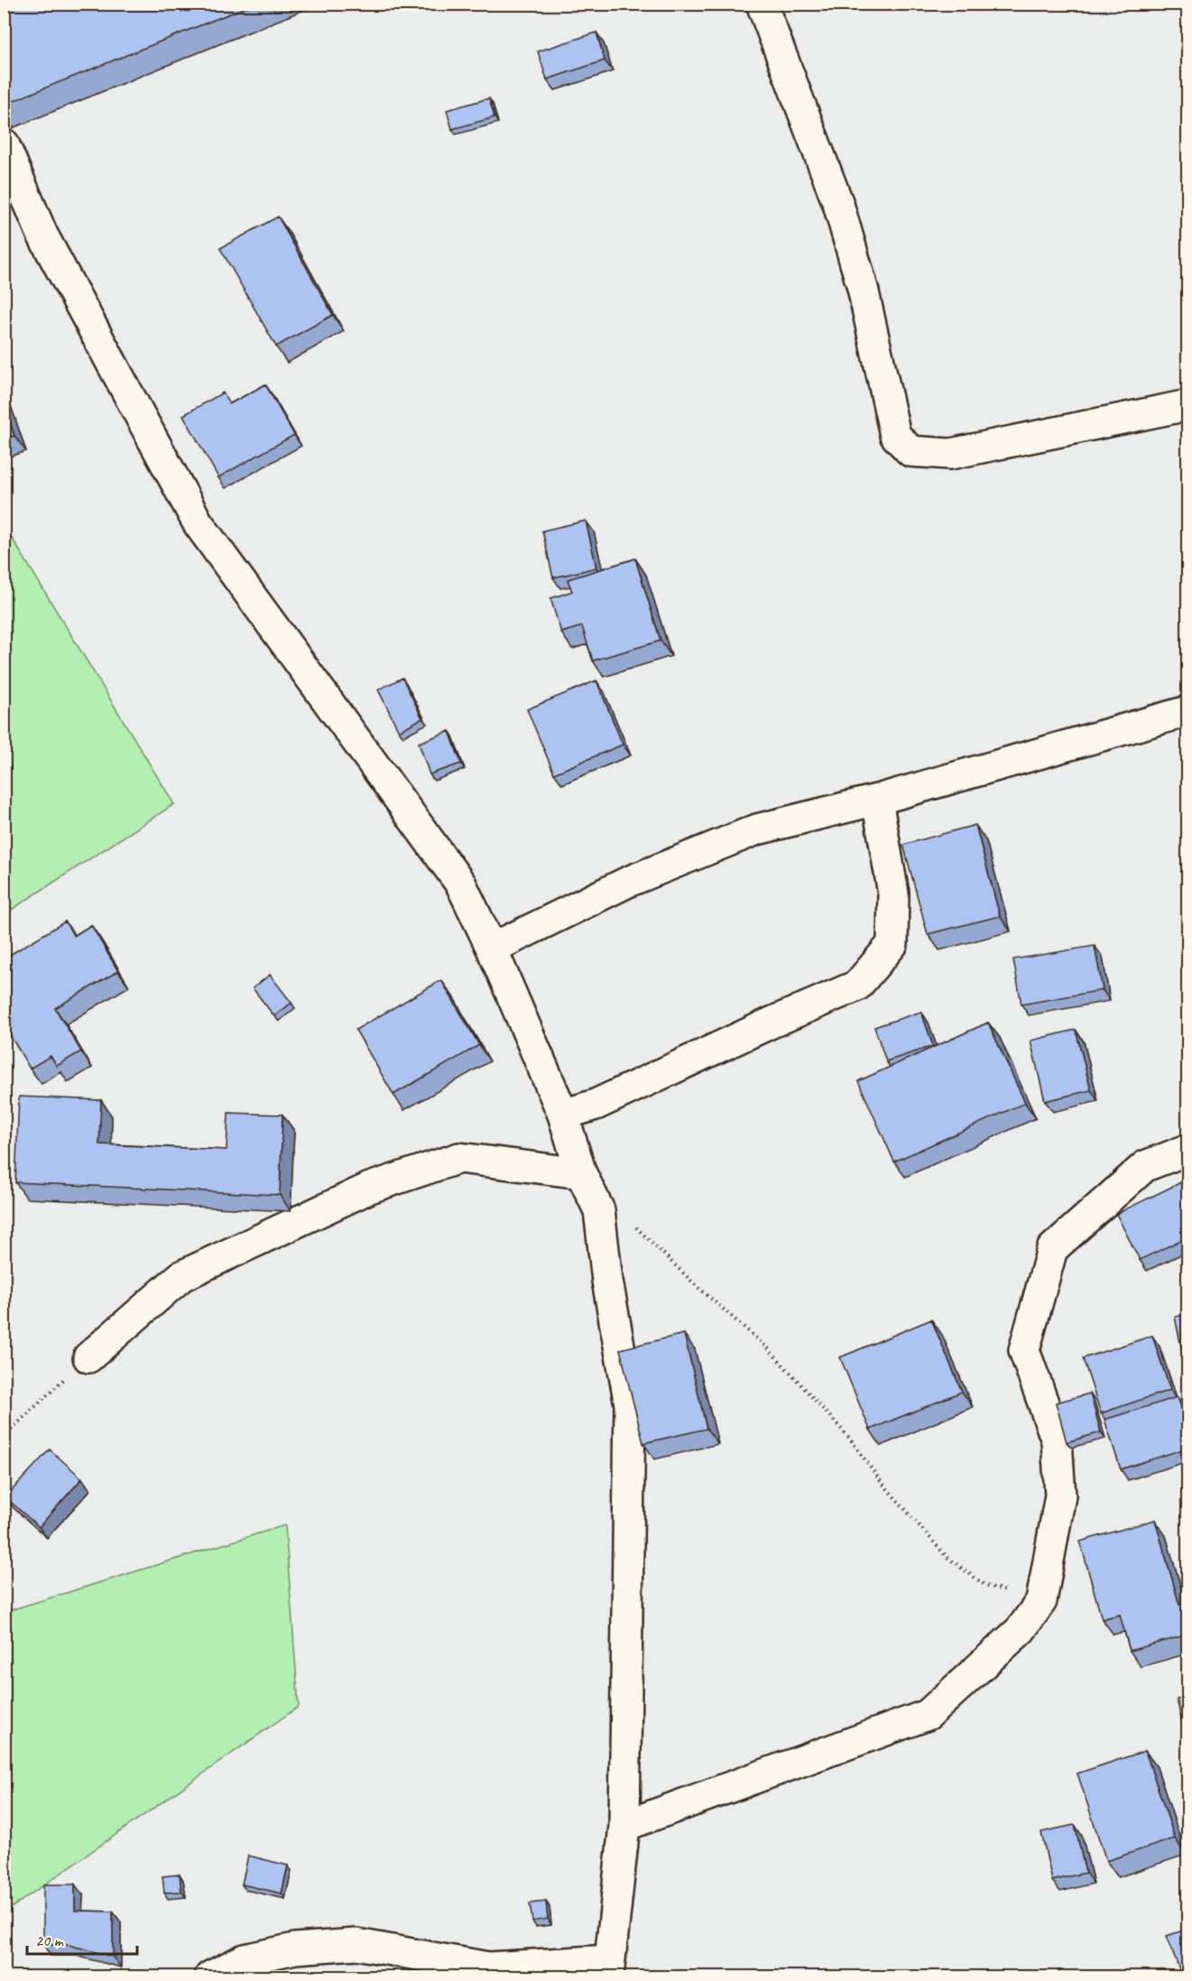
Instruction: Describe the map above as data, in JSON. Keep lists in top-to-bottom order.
{
  "scale_bar": "20 m"
}
